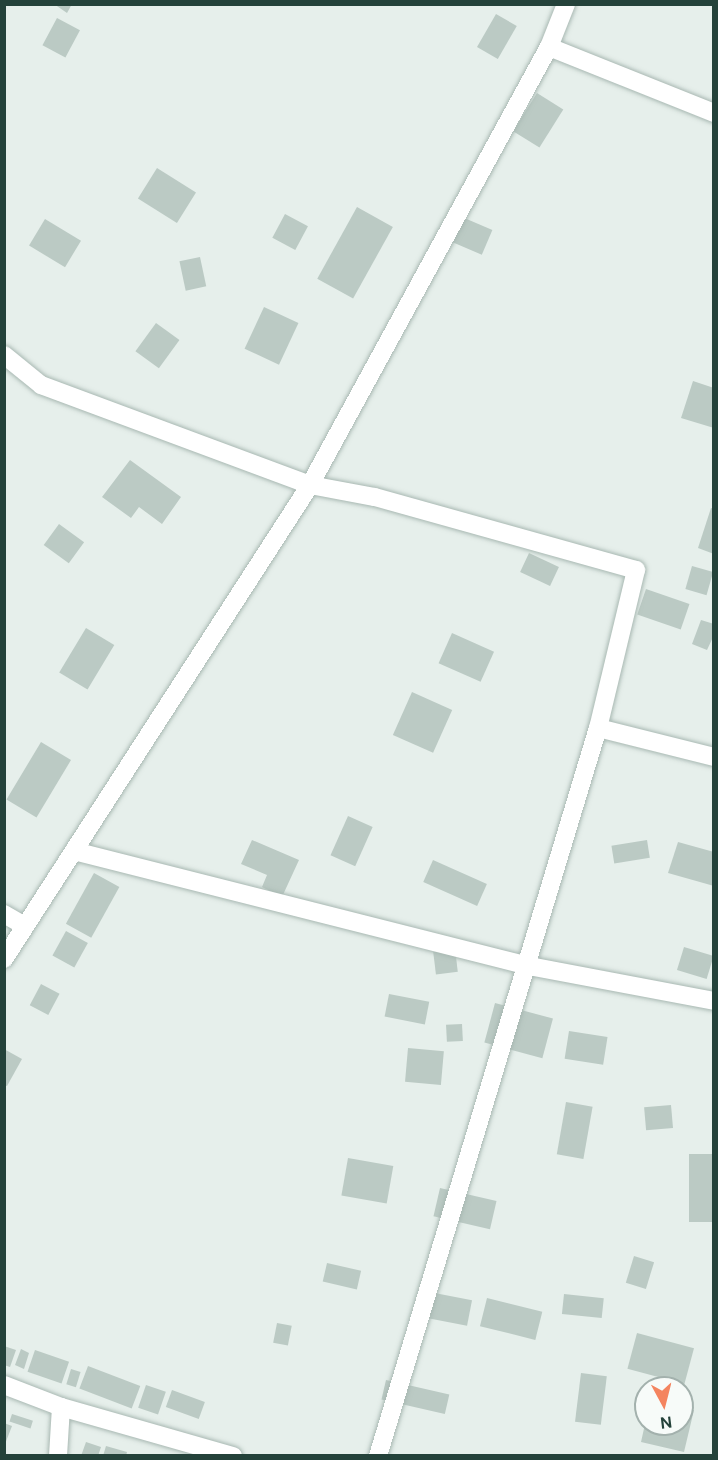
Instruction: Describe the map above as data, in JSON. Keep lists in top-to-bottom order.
{
  "north": "bottom"
}
